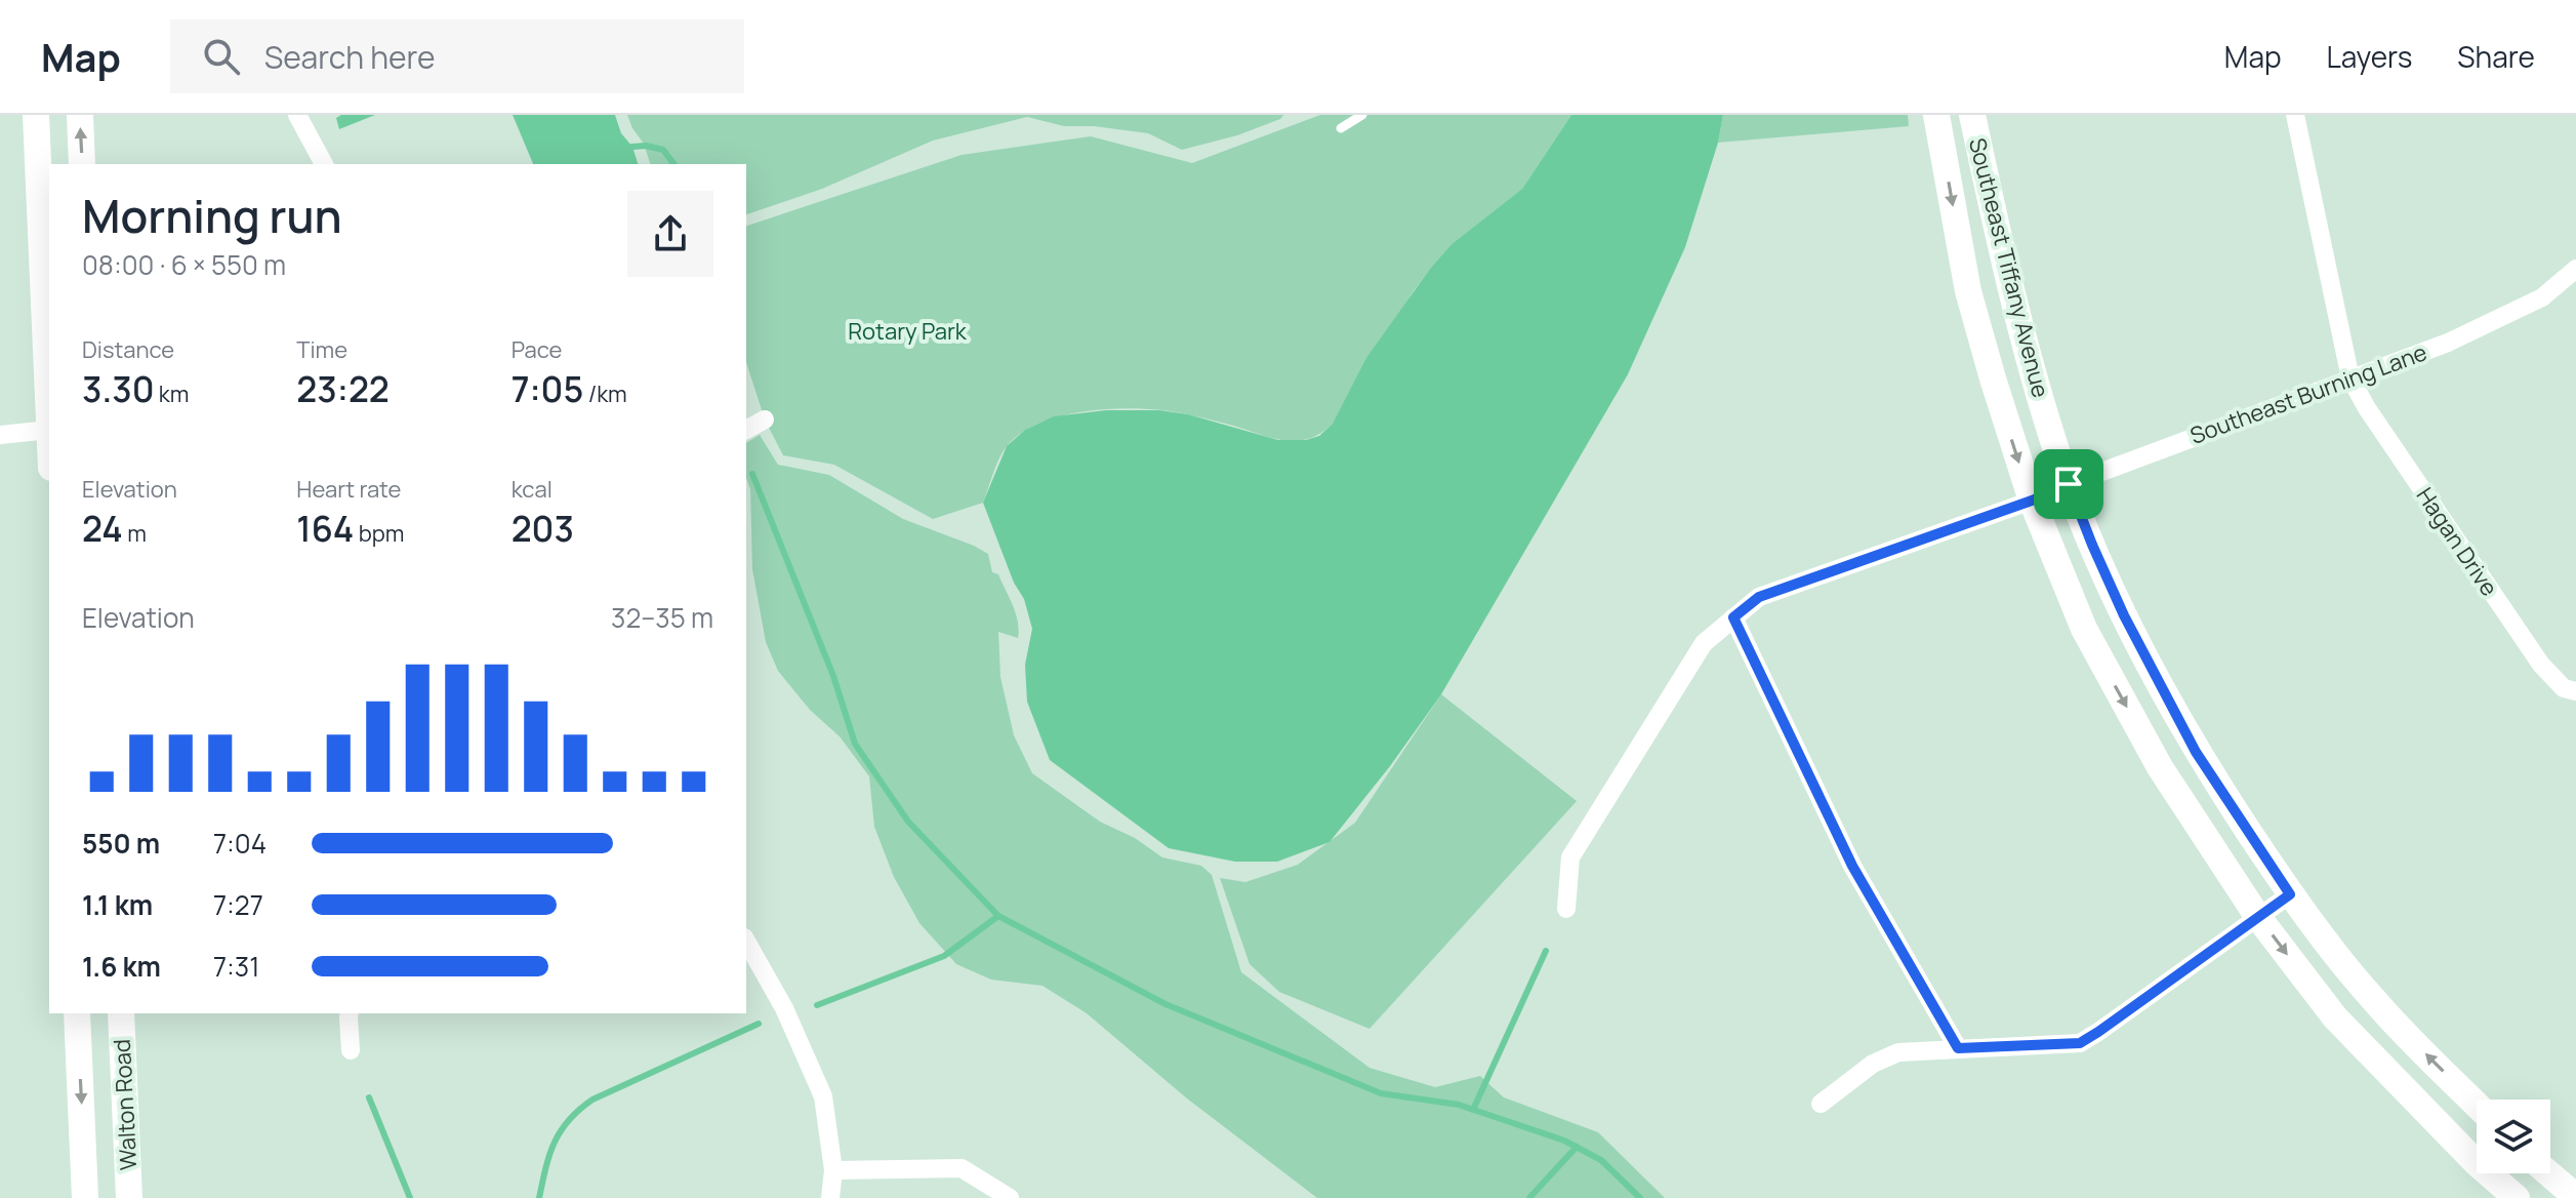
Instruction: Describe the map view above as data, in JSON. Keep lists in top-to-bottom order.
{
  "streets": {
    "street": [
      "Southeast Tiffany Avenue",
      "Southeast Burning Lane",
      "Hagan Drive",
      "Walton Road"
    ]
  },
  "crossings": [
    ["Southeast Tiffany Avenue", "Southeast Burning Lane"],
    ["Southeast Burning Lane", "Hagan Drive"]
  ],
  "parks": ["Rotary Park"],
  "page": {
    "header": "Map",
    "search": "Search here",
    "nav": ["Map", "Layers", "Share"],
    "heading": ["Morning run", "08:00 · 6 × 550 m"],
    "stats": [
      ["Distance", "3.30 km"],
      ["Time", "23:22"],
      ["Pace", "7:05 /km"],
      ["Elevation", "24 m"],
      ["Heart rate", "164 bpm"],
      ["kcal", "203"]
    ],
    "chart": ["Elevation", "32–35 m"],
    "list": [
      {
        "name": "550 m",
        "note": "7:04"
      },
      {
        "name": "1.1 km",
        "note": "7:27"
      },
      {
        "name": "1.6 km",
        "note": "7:31"
      }
    ]
  }
}
